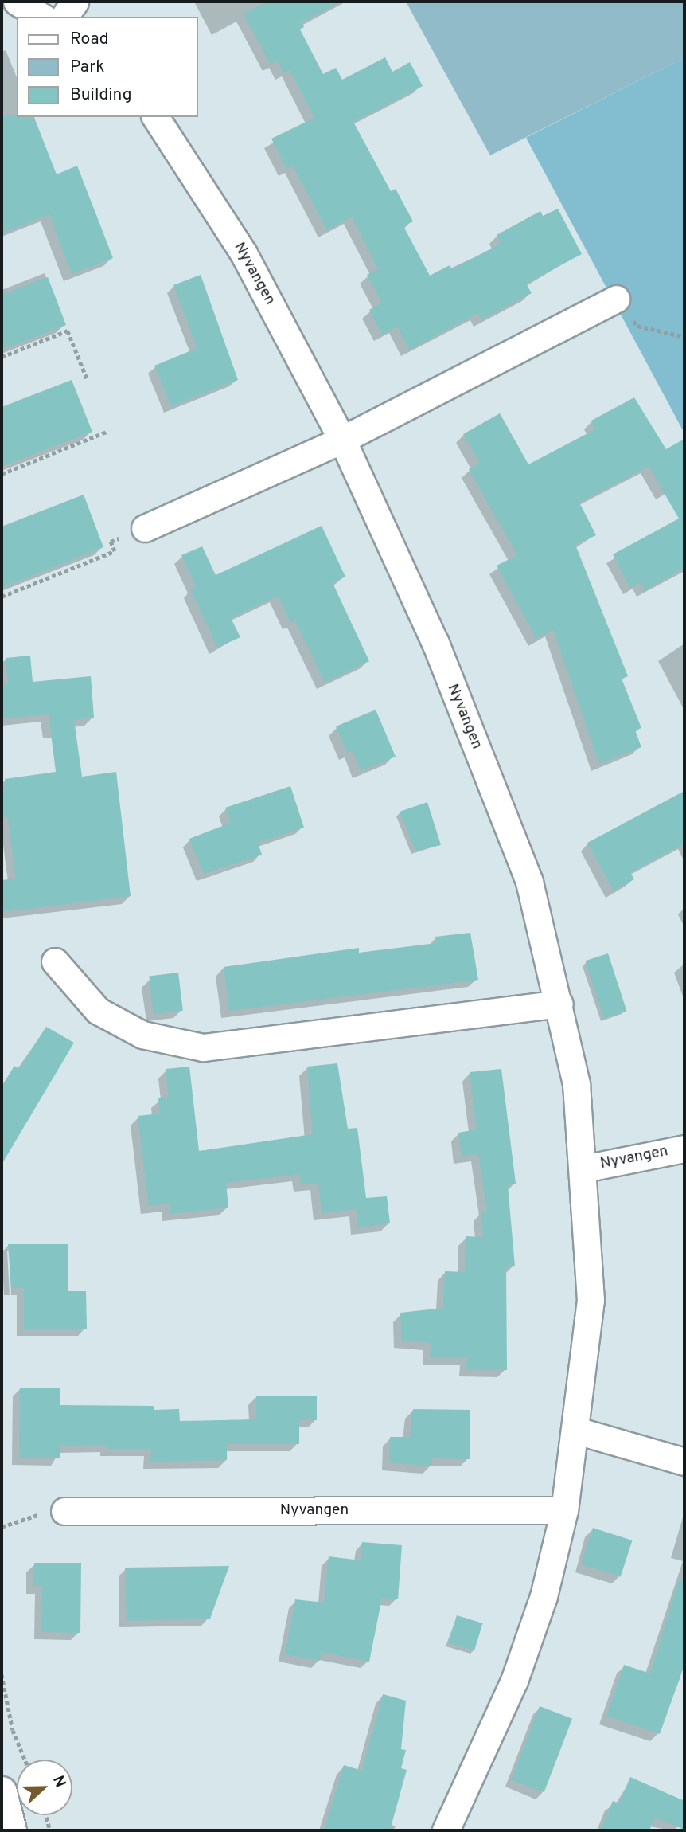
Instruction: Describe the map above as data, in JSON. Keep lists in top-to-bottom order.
{
  "streets": {
    "street": ["Nyvangen"]
  },
  "legend": ["Road", "Park", "Building"],
  "north": "right"
}
